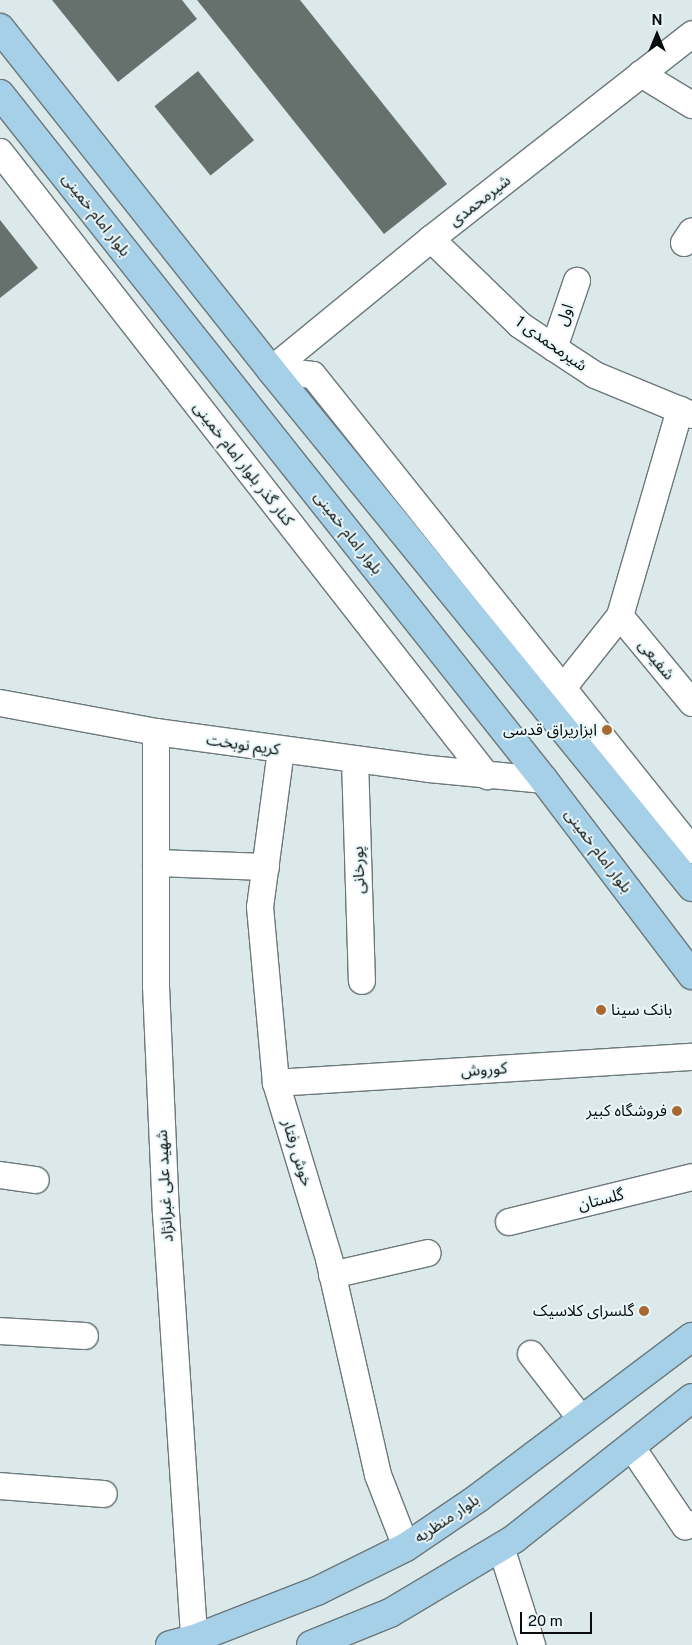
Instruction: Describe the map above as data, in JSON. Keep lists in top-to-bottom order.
{
  "streets": {
    "main road": ["بلوار امام خمینی", "بلوار منظریه"],
    "street": [
      "شیرمحمدی",
      "اول",
      "شیرمحمدی 1",
      "کنار گذر بلوار امام خمینی",
      "شفیعی",
      "کریم نوبخت",
      "پورخانی",
      "کوروش",
      "خوش رفتار",
      "شهید علی غبرانژاد",
      "گلستان"
    ]
  },
  "crossings": [
    ["شیرمحمدی", "شیرمحمدی 1"],
    ["بلوار امام خمینی", "کریم نوبخت"],
    ["اول", "شیرمحمدی 1"],
    ["کنار گذر بلوار امام خمینی", "کریم نوبخت"],
    ["کریم نوبخت", "پورخانی"],
    ["کریم نوبخت", "خوش رفتار"],
    ["کریم نوبخت", "شهید علی غبرانژاد"],
    ["کوروش", "خوش رفتار"],
    ["خوش رفتار", "بلوار منظریه"],
    ["شهید علی غبرانژاد", "بلوار منظریه"]
  ],
  "places": [
    "ابزاریراق قدسی",
    "بانک سینا",
    "فروشگاه کبیر",
    "گلسرای کلاسیک"
  ],
  "scale_bar": "20 m",
  "north": "top"
}
